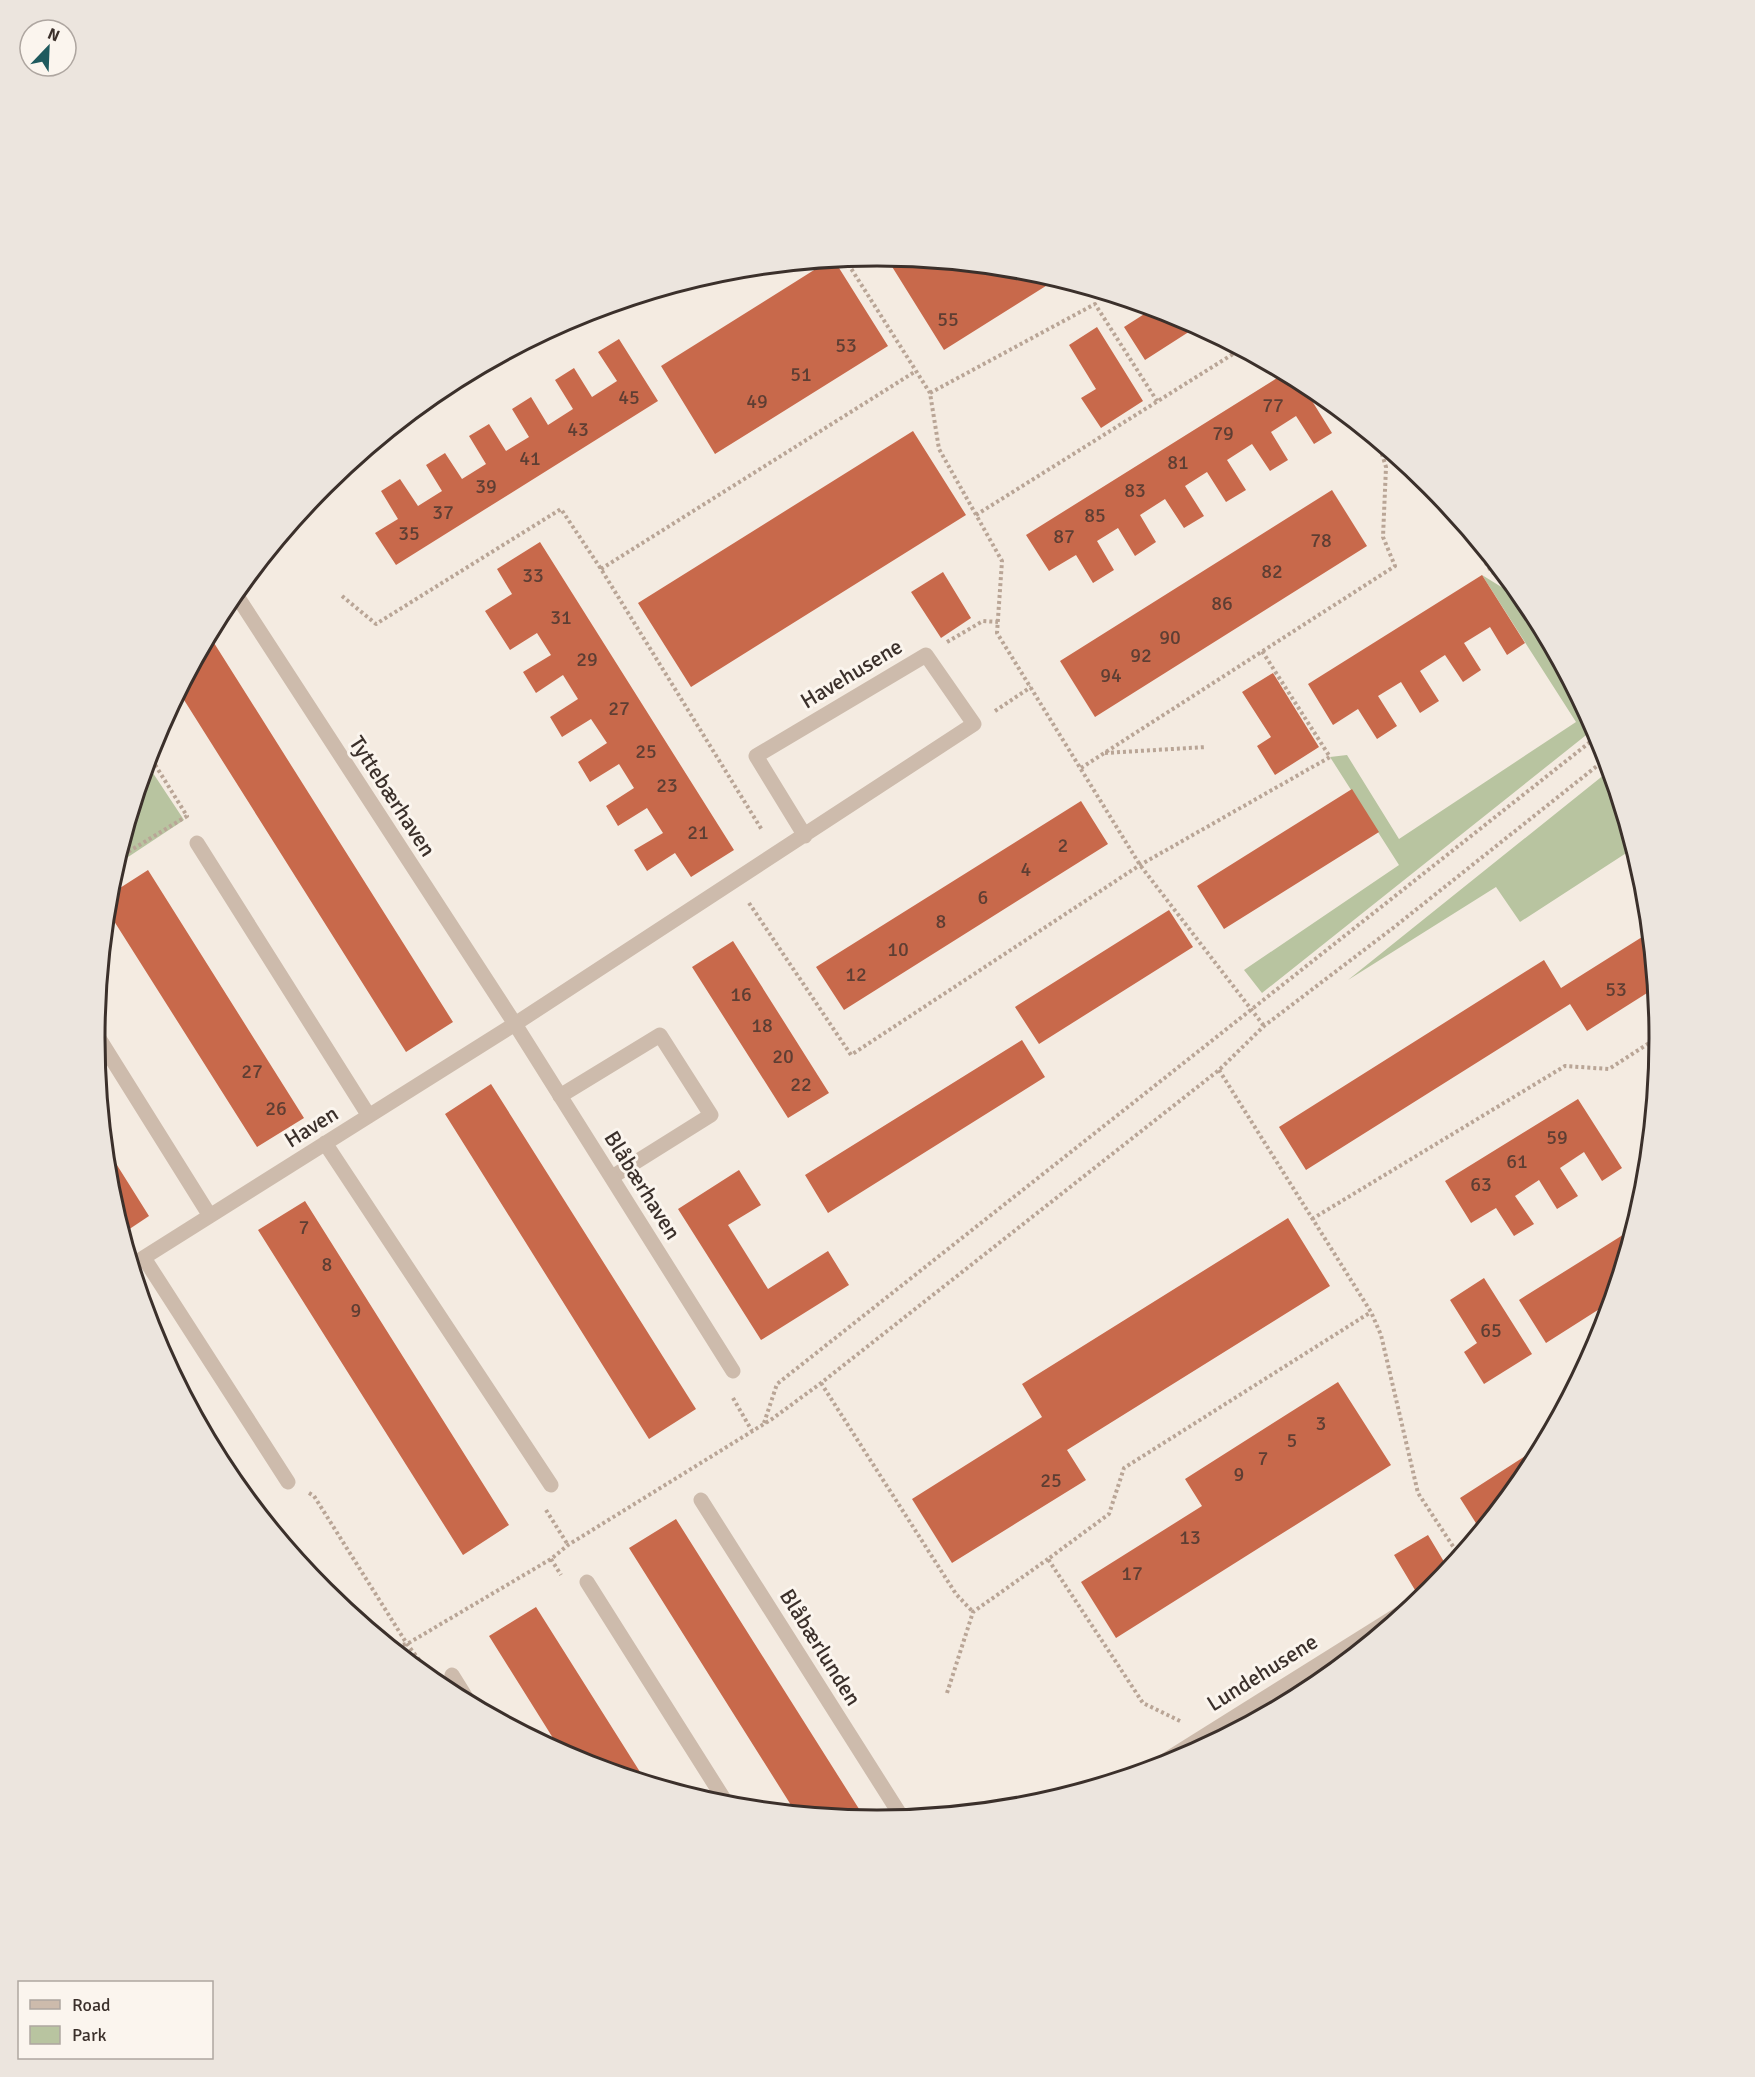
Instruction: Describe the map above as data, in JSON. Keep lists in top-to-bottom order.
{
  "streets": {
    "street": [
      "Havehusene",
      "Tyttebærhaven",
      "Haven",
      "Blåbærhaven",
      "Blåbærlunden",
      "Lundehusene"
    ]
  },
  "crossings": [
    ["Tyttebærhaven", "Haven"],
    ["Tyttebærhaven", "Blåbærhaven"],
    ["Haven", "Blåbærhaven"]
  ],
  "house_numbers": [
    "55",
    "53",
    "51",
    "45",
    "49",
    "77",
    "43",
    "79",
    "41",
    "81",
    "39",
    "83",
    "37",
    "85",
    "35",
    "87",
    "78",
    "82",
    "33",
    "86",
    "31",
    "90",
    "92",
    "29",
    "94",
    "27",
    "25",
    "23",
    "21",
    "2",
    "4",
    "6",
    "8",
    "10",
    "12",
    "53",
    "16",
    "18",
    "20",
    "27",
    "22",
    "26",
    "59",
    "61",
    "63",
    "7",
    "8",
    "9",
    "65",
    "3",
    "5",
    "7",
    "9",
    "25",
    "13",
    "17"
  ],
  "legend": ["Road", "Park"],
  "north": "top right"
}
